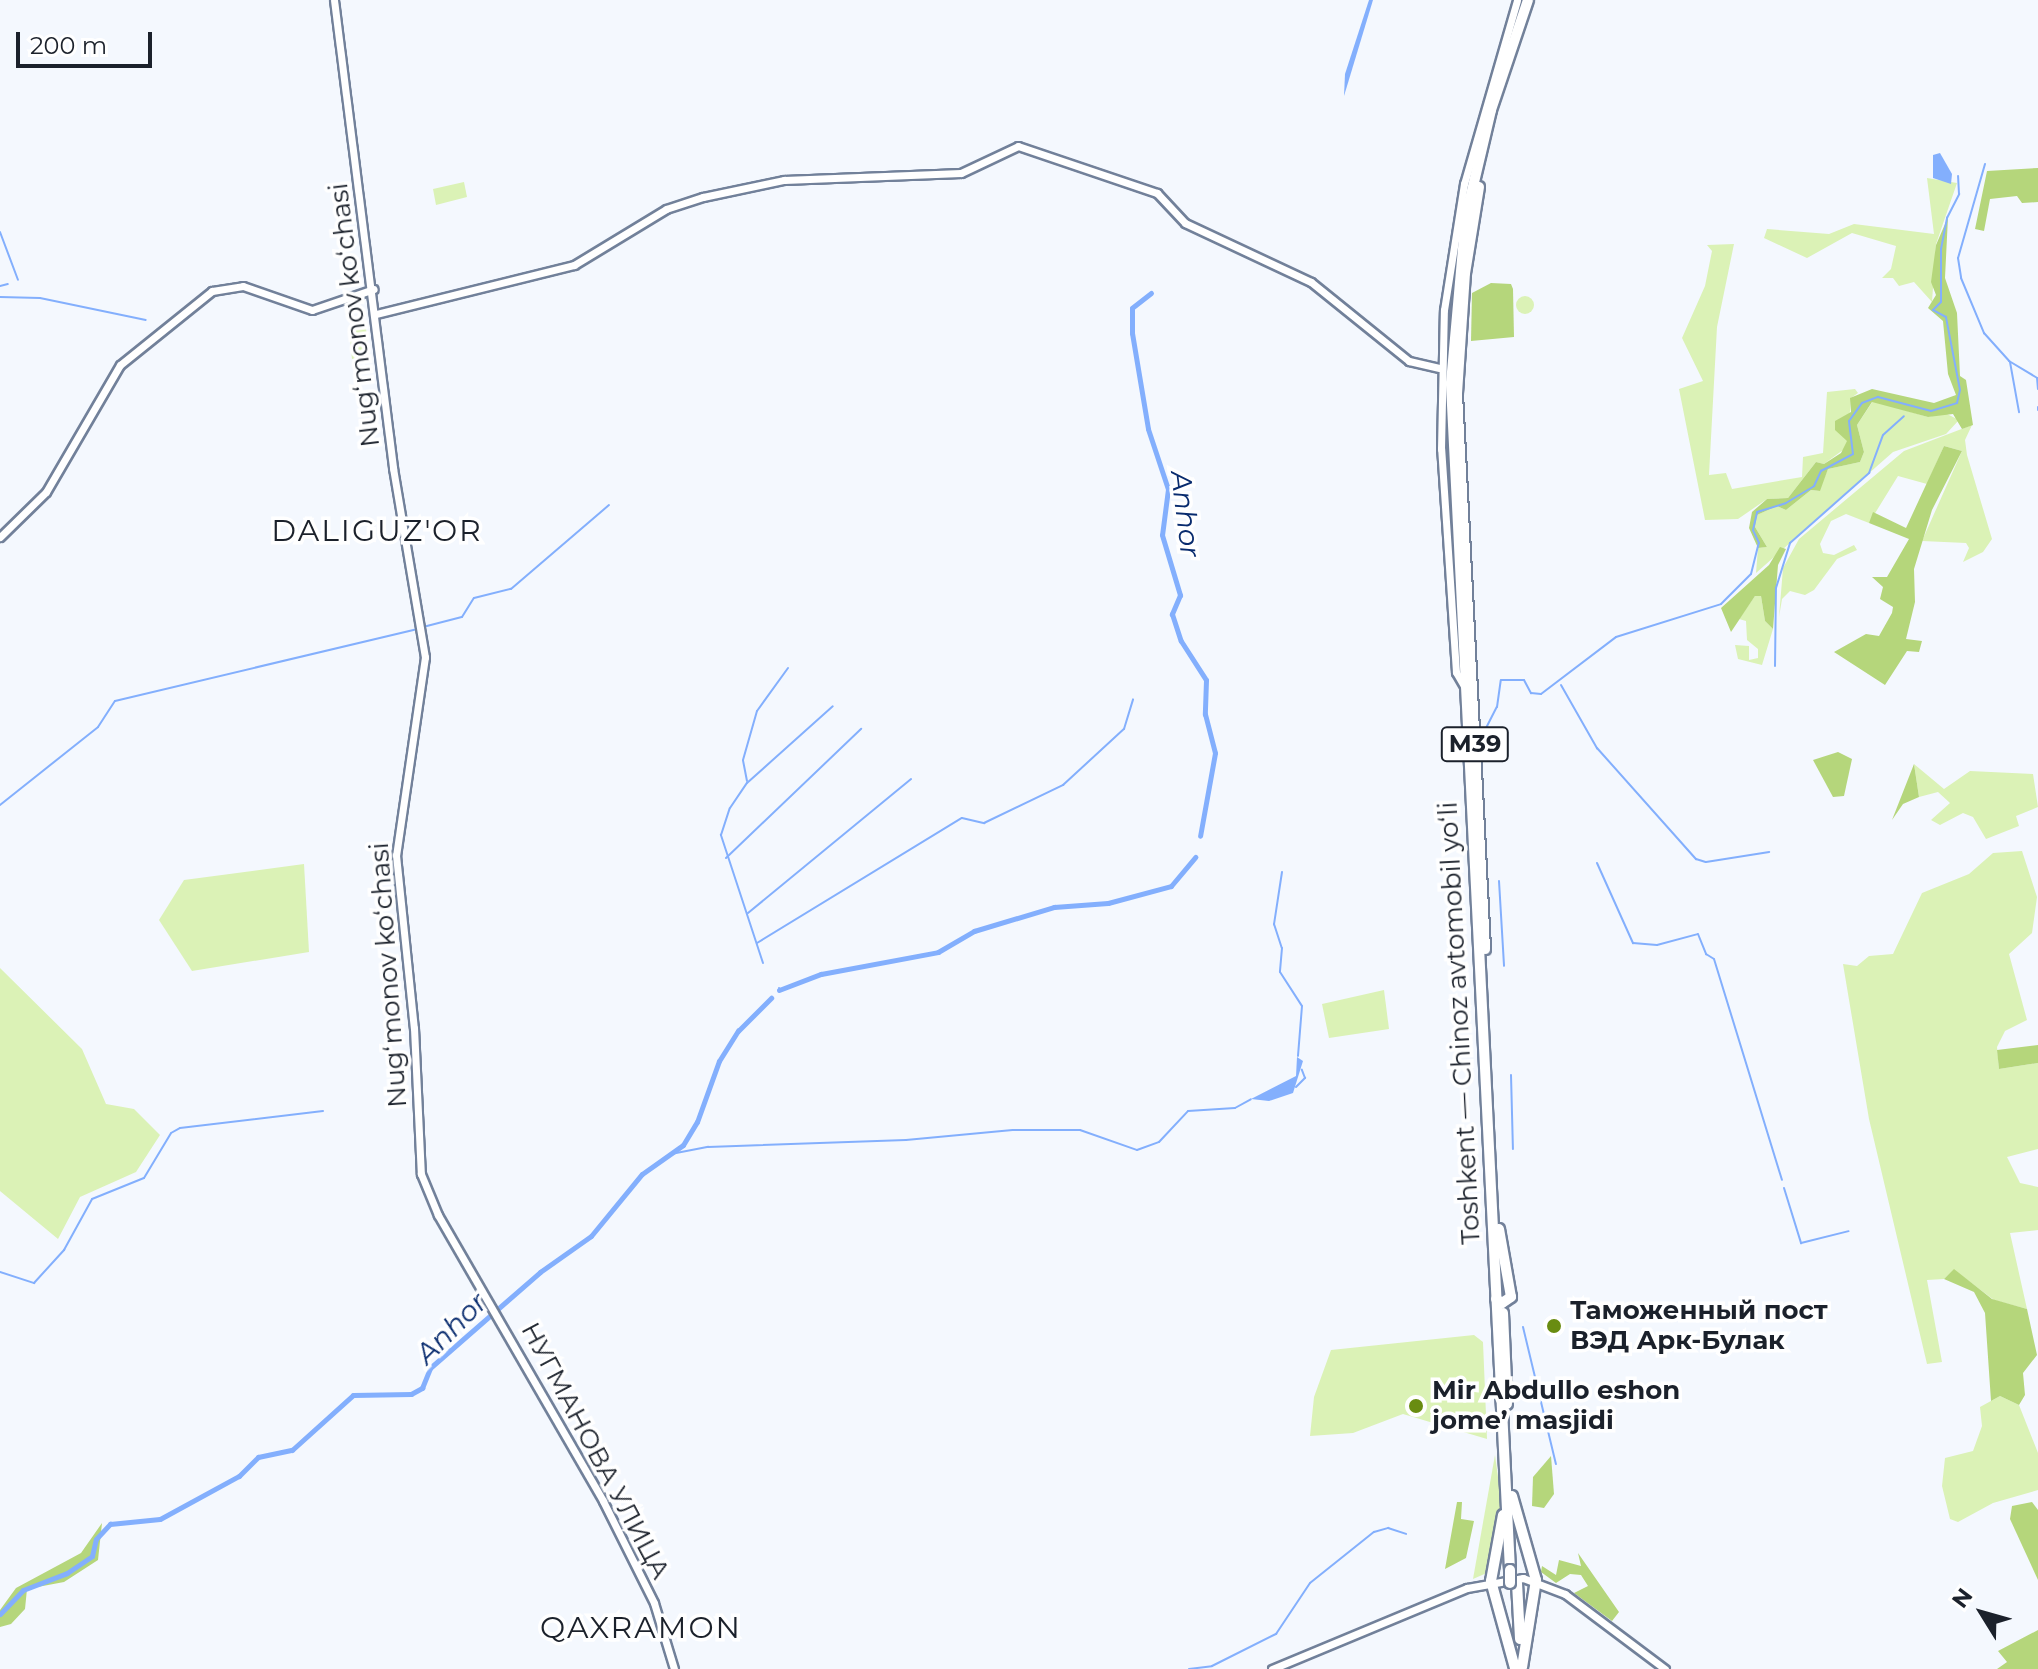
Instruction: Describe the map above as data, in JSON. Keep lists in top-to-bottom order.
{
  "streets": {
    "highway": ["M39", "Toshkent — Chinoz avtomobil yoʻli"],
    "main road": ["Nugʻmonov koʻchasi", "НУГМАНОВА УЛИЦА"]
  },
  "crossings": [
    ["Nugʻmonov koʻchasi", "НУГМАНОВА УЛИЦА"],
    ["M39", "Toshkent — Chinoz avtomobil yoʻli"]
  ],
  "districts": ["DALIGUZ'OR", "QAXRAMON"],
  "water": ["Anhor"],
  "places": ["Таможенный пост ВЭД Арк-Булак", "Mir Abdullo eshon jome’ masjidi"],
  "scale_bar": "200 m",
  "north": "top left"
}
